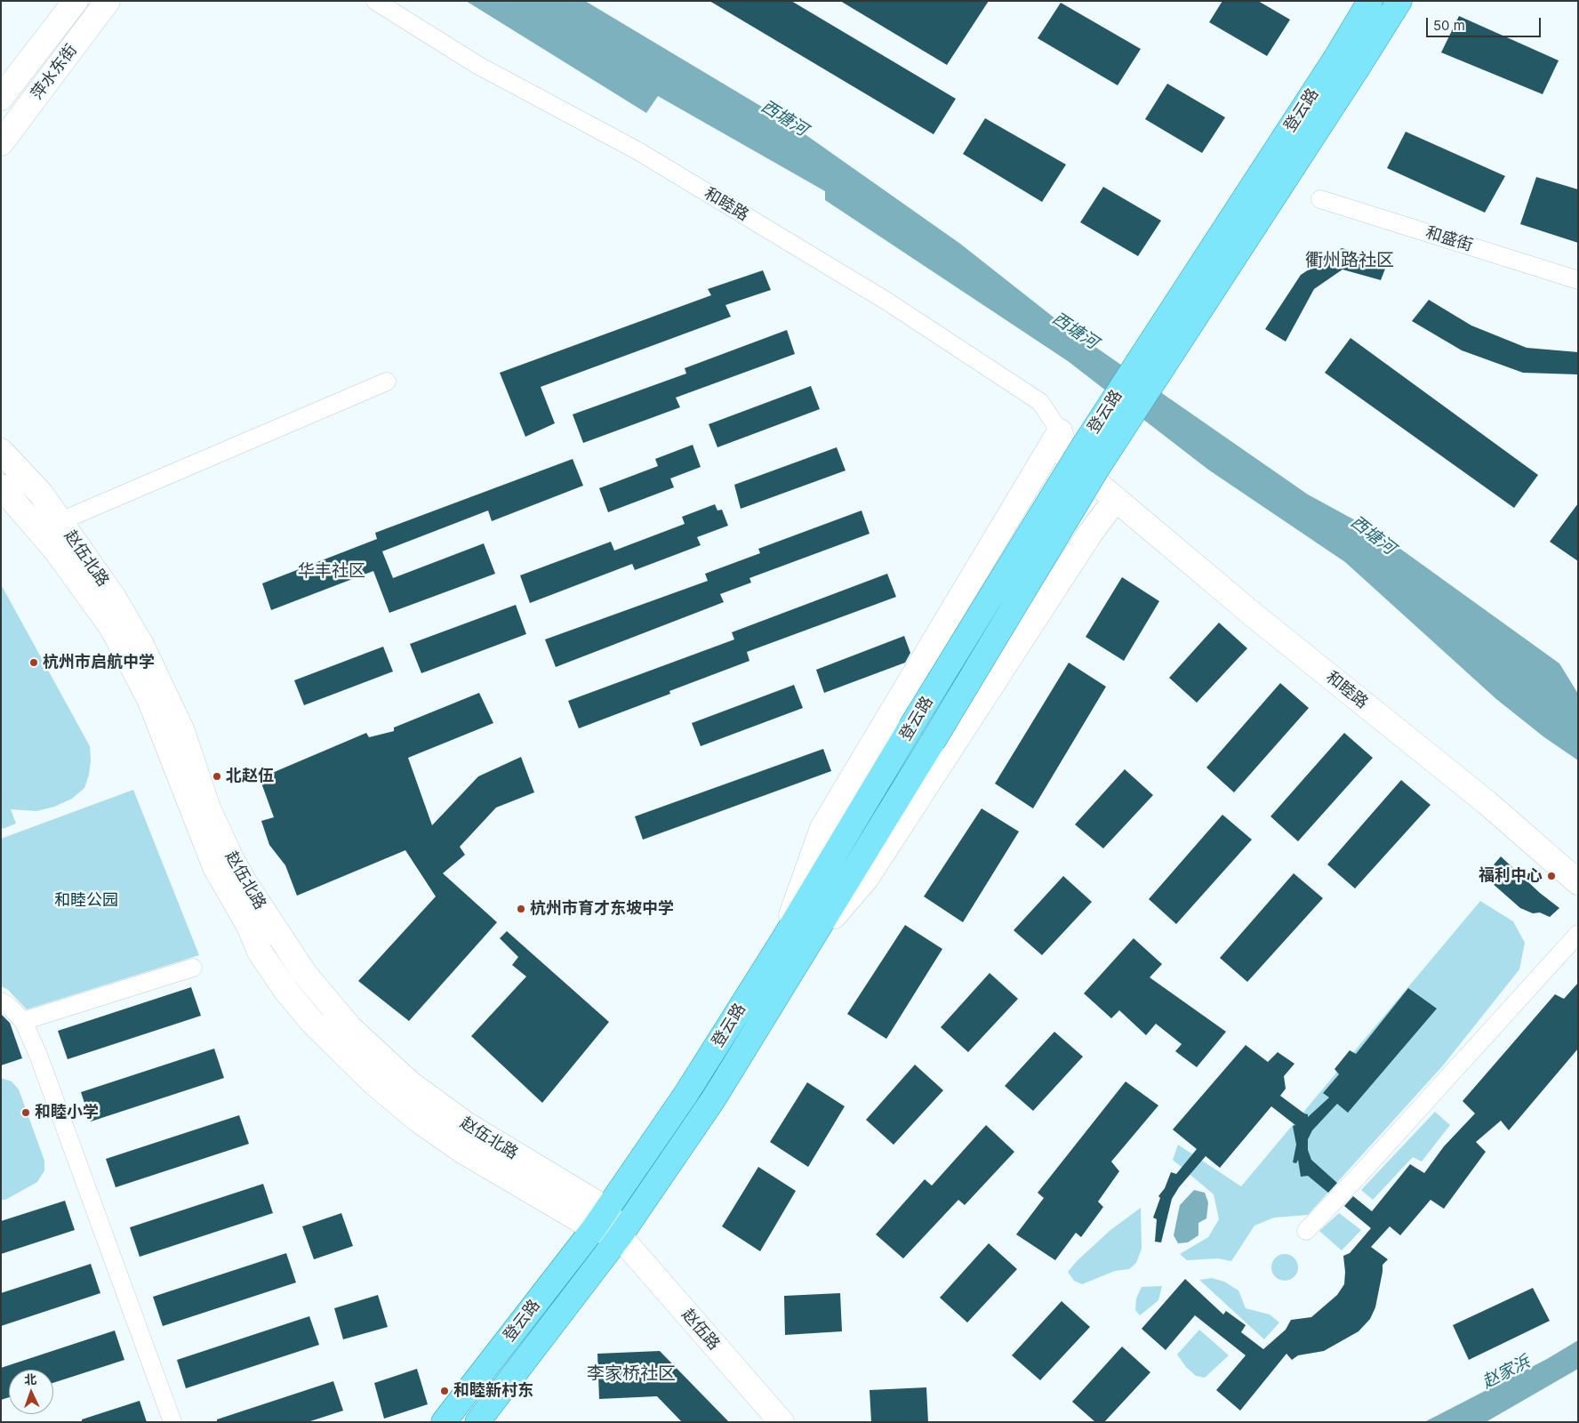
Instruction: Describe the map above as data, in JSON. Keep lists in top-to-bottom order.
{
  "streets": {
    "main road": [
      "萍水东街",
      "登云路",
      "和睦路",
      "赵伍北路",
      "赵伍路"
    ],
    "street": ["和盛街"]
  },
  "crossings": [
    ["登云路", "赵伍北路"],
    ["登云路", "赵伍路"],
    ["赵伍北路", "赵伍路"]
  ],
  "districts": ["衢州路社区", "华丰社区", "李家桥社区"],
  "water": ["西塘河", "赵家浜"],
  "parks": ["和睦公园"],
  "places": [
    "杭州市启航中学",
    "北赵伍",
    "福利中心",
    "杭州市育才东坡中学",
    "和睦小学",
    "和睦新村东"
  ],
  "scale_bar": "50 m",
  "north": "top"
}
